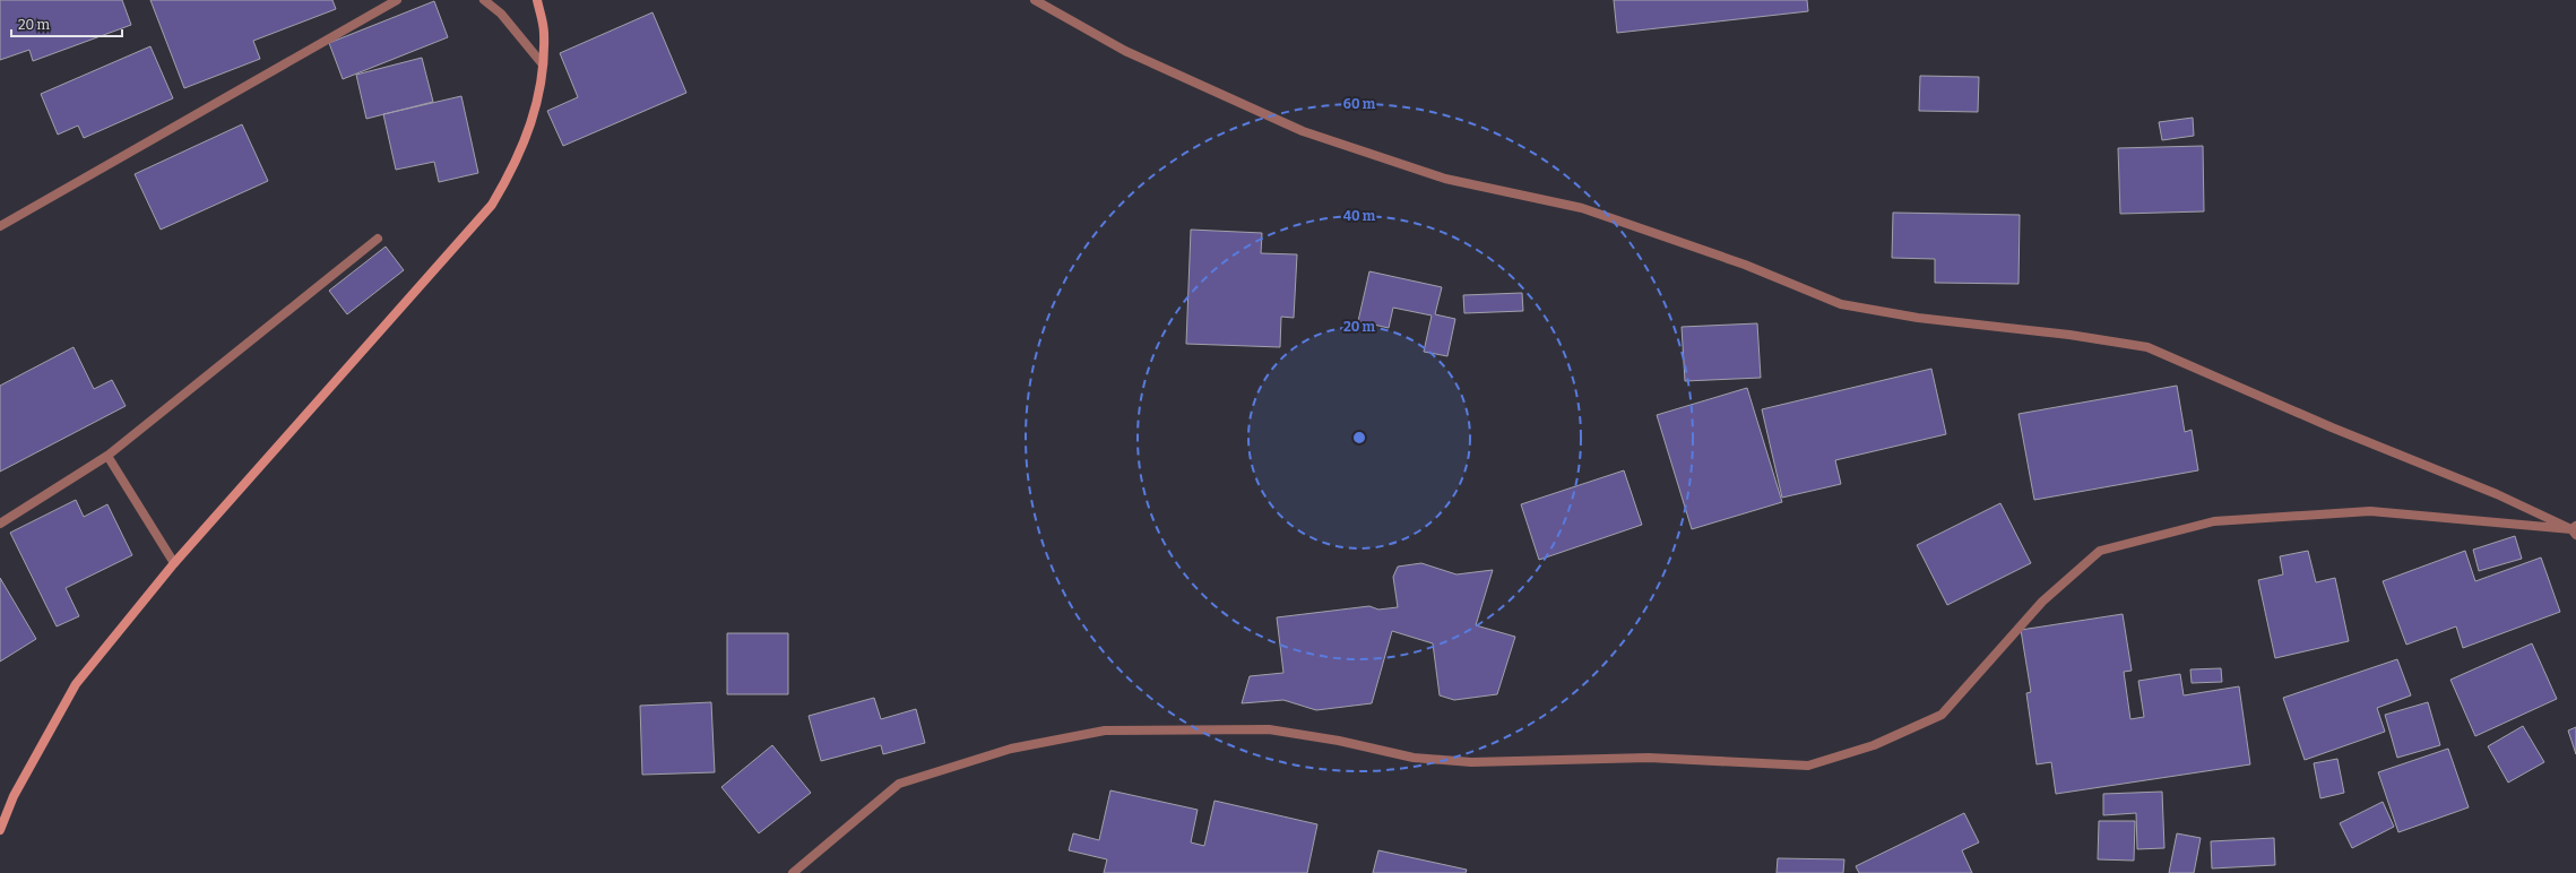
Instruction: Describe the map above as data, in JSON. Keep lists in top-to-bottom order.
{
  "scale_bar": "20 m",
  "rings": ["60 m", "40 m", "20 m"]
}
